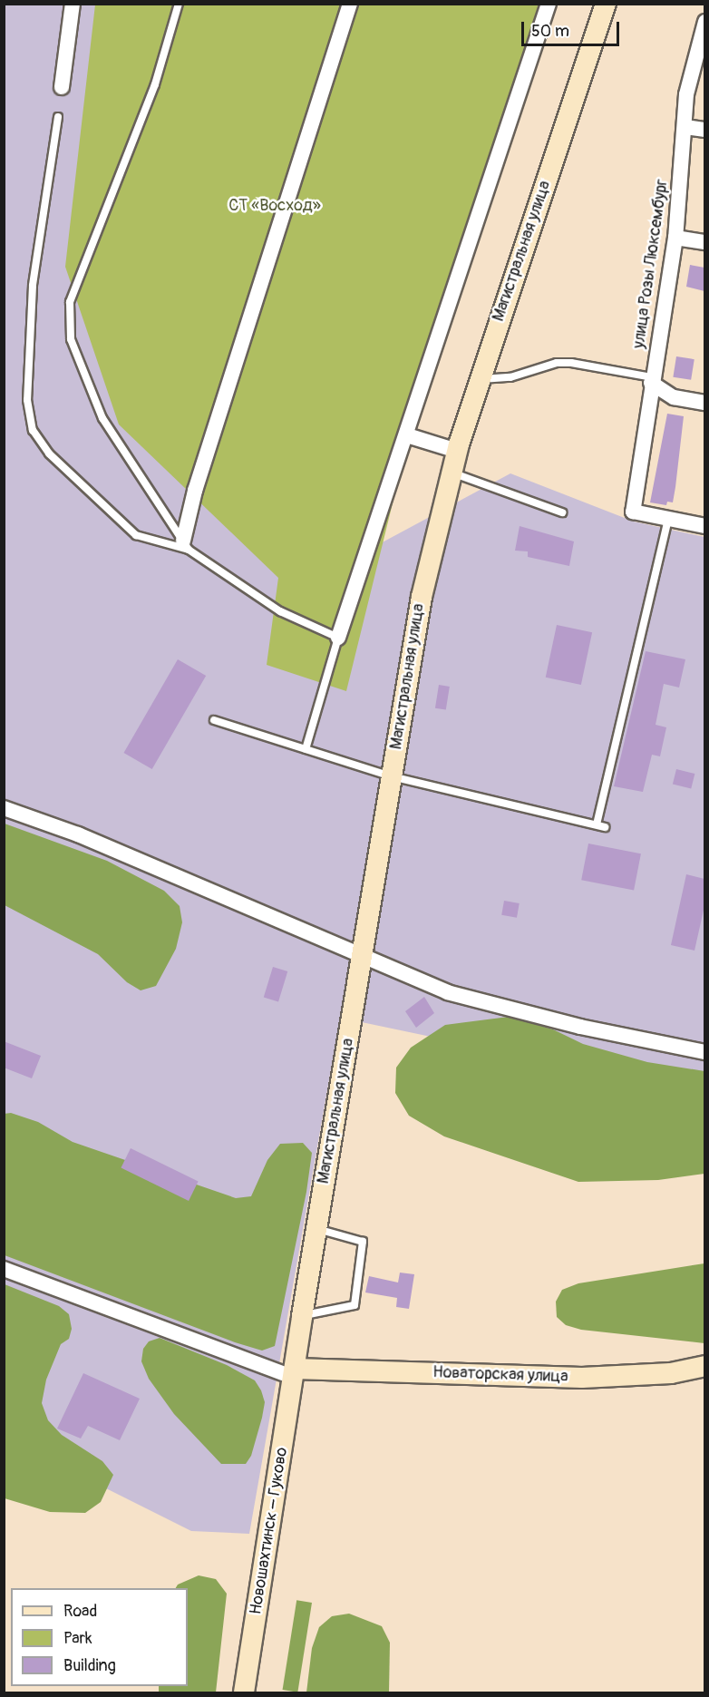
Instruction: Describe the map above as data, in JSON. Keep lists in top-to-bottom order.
{
  "streets": {
    "main road": ["Магистральная улица", "Новаторская улица", "Новошахтинск – Гуково"],
    "street": ["улица Розы Люксембург"]
  },
  "crossings": [
    ["Магистральная улица", "Новаторская улица"],
    ["Магистральная улица", "Новошахтинск – Гуково"],
    ["Новаторская улица", "Новошахтинск – Гуково"]
  ],
  "parks": ["СТ «Восход»"],
  "legend": ["Road", "Park", "Building"],
  "scale_bar": "50 m"
}
